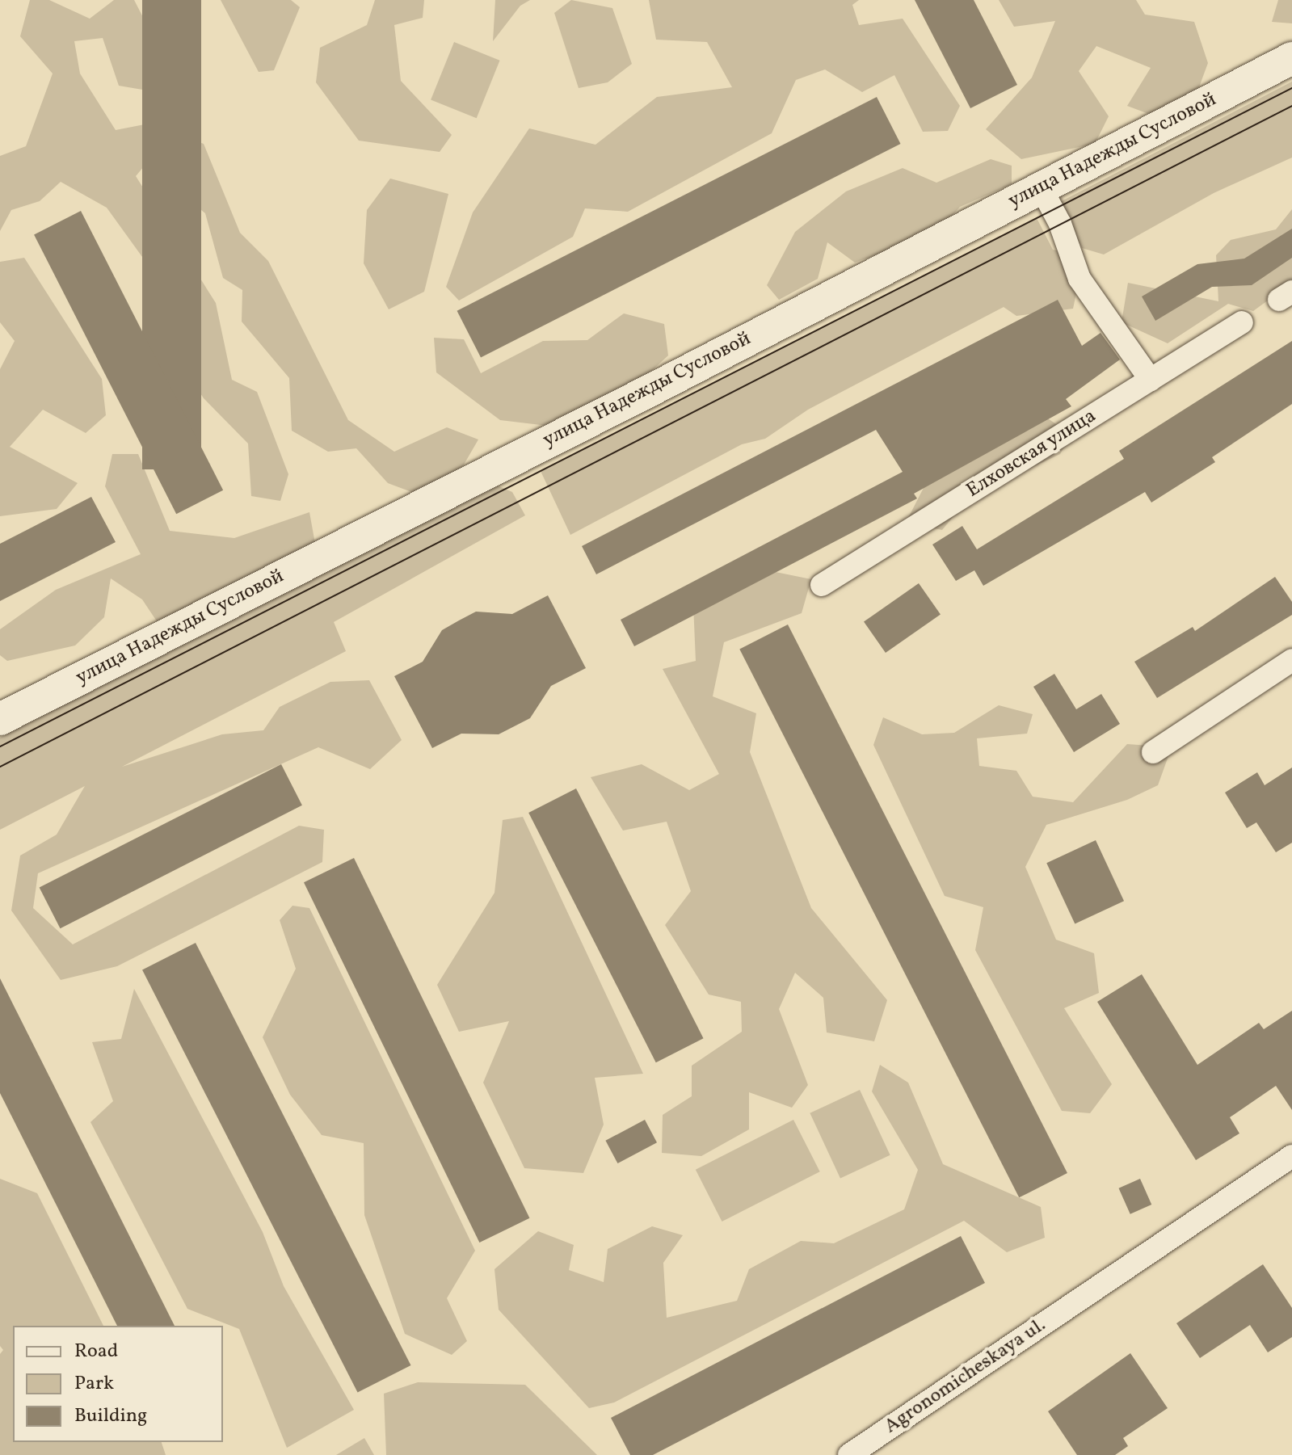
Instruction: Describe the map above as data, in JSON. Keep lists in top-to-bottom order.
{
  "streets": {
    "main road": ["улица Надежды Сусловой"],
    "street": ["Елховская улица", "Agronomicheskaya ul."]
  },
  "legend": ["Road", "Park", "Building"]
}
